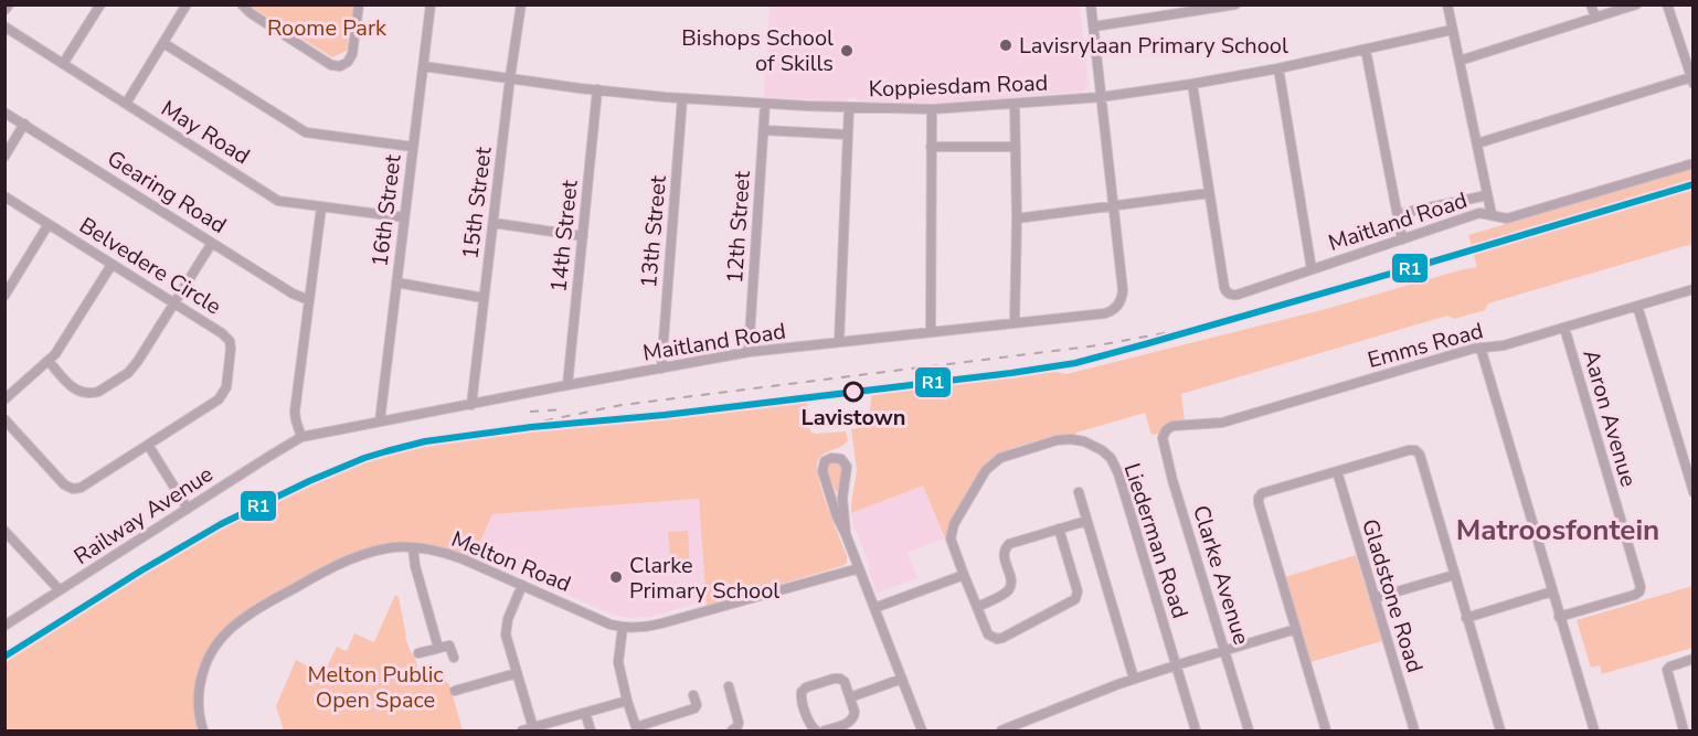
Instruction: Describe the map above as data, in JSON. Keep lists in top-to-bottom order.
{
  "streets": {
    "street": [
      "Koppiesdam Road",
      "May Road",
      "Gearing Road",
      "15th Street",
      "16th Street",
      "Maitland Road",
      "12th Street",
      "13th Street",
      "14th Street",
      "Belvedere Circle",
      "Emms Road",
      "Aaron Avenue",
      "Railway Avenue",
      "Liederman Road",
      "Melton Road",
      "Clarke Avenue",
      "Gladstone Road"
    ]
  },
  "crossings": [
    ["Koppiesdam Road", "15th Street"],
    ["Koppiesdam Road", "16th Street"],
    ["Koppiesdam Road", "12th Street"],
    ["Koppiesdam Road", "13th Street"],
    ["Koppiesdam Road", "14th Street"],
    ["May Road", "16th Street"],
    ["15th Street", "Maitland Road"],
    ["16th Street", "Maitland Road"],
    ["Maitland Road", "12th Street"],
    ["Maitland Road", "13th Street"],
    ["Maitland Road", "14th Street"],
    ["Maitland Road", "Railway Avenue"],
    ["Emms Road", "Aaron Avenue"],
    ["Emms Road", "Clarke Avenue"]
  ],
  "districts": ["Matroosfontein"],
  "parks": ["Roome Park", "Melton Public Open Space"],
  "places": [
    "Lavisrylaan Primary School",
    "Bishops School of Skills",
    "Lavistown",
    "Clarke Primary School"
  ],
  "lines": ["transit line R1"]
}
